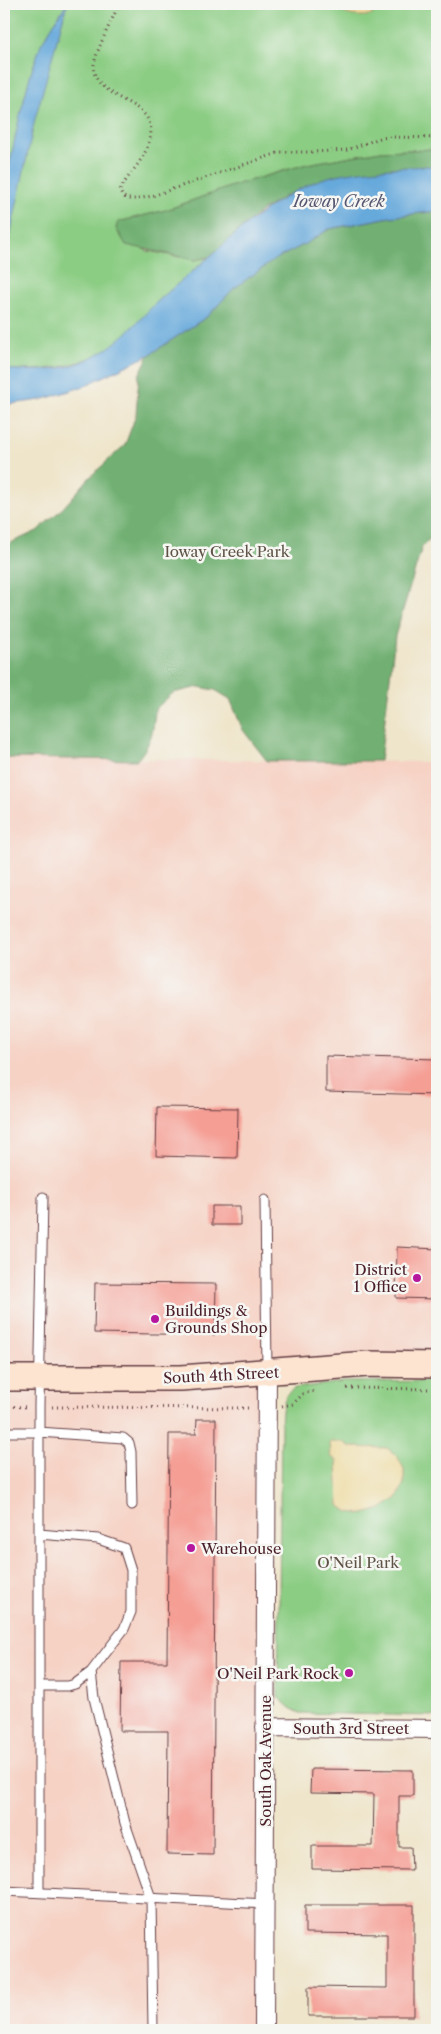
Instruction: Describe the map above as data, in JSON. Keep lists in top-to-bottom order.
{
  "streets": {
    "main road": ["South 4th Street"],
    "street": ["South 3rd Street", "South Oak Avenue"]
  },
  "crossings": [
    ["South 4th Street", "South Oak Avenue"],
    ["South 3rd Street", "South Oak Avenue"]
  ],
  "water": ["Ioway Creek"],
  "parks": ["Ioway Creek Park", "O'Neil Park"],
  "places": [
    "District 1 Office",
    "Buildings & Grounds Shop",
    "Warehouse",
    "O'Neil Park Rock"
  ]
}
